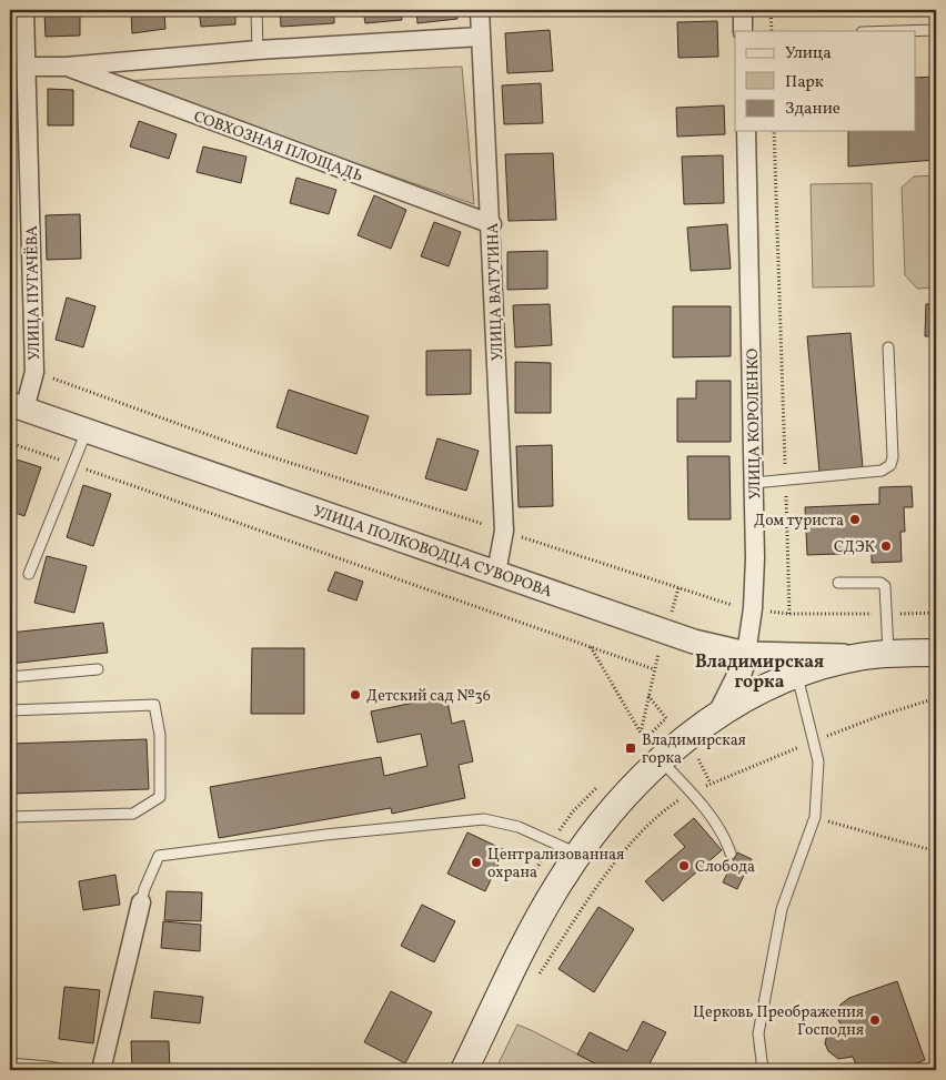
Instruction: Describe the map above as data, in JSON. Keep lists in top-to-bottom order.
{
  "streets": {
    "street": [
      "СОВХОЗНАЯ ПЛОЩАДЬ",
      "УЛИЦА ВАТУТИНА",
      "УЛИЦА ПУГАЧЁВА",
      "УЛИЦА КОРОЛЕНКО",
      "УЛИЦА ПОЛКОВОДЦА СУВОРОВА"
    ]
  },
  "crossings": [
    ["СОВХОЗНАЯ ПЛОЩАДЬ", "УЛИЦА ВАТУТИНА"],
    ["СОВХОЗНАЯ ПЛОЩАДЬ", "УЛИЦА ПУГАЧЁВА"],
    ["УЛИЦА ВАТУТИНА", "УЛИЦА ПОЛКОВОДЦА СУВОРОВА"],
    ["УЛИЦА ПУГАЧЁВА", "УЛИЦА ПОЛКОВОДЦА СУВОРОВА"],
    ["УЛИЦА КОРОЛЕНКО", "УЛИЦА ПОЛКОВОДЦА СУВОРОВА"]
  ],
  "districts": ["Владимирская горка"],
  "places": {
    "other": [
      "Дом туриста",
      "СДЭК",
      "Детский сад №36",
      "Централизованная охрана",
      "Слобода",
      "Церковь Преображения Господня"
    ],
    "transit": ["Владимирская горка"]
  },
  "legend": ["Улица", "Парк", "Здание"]
}
